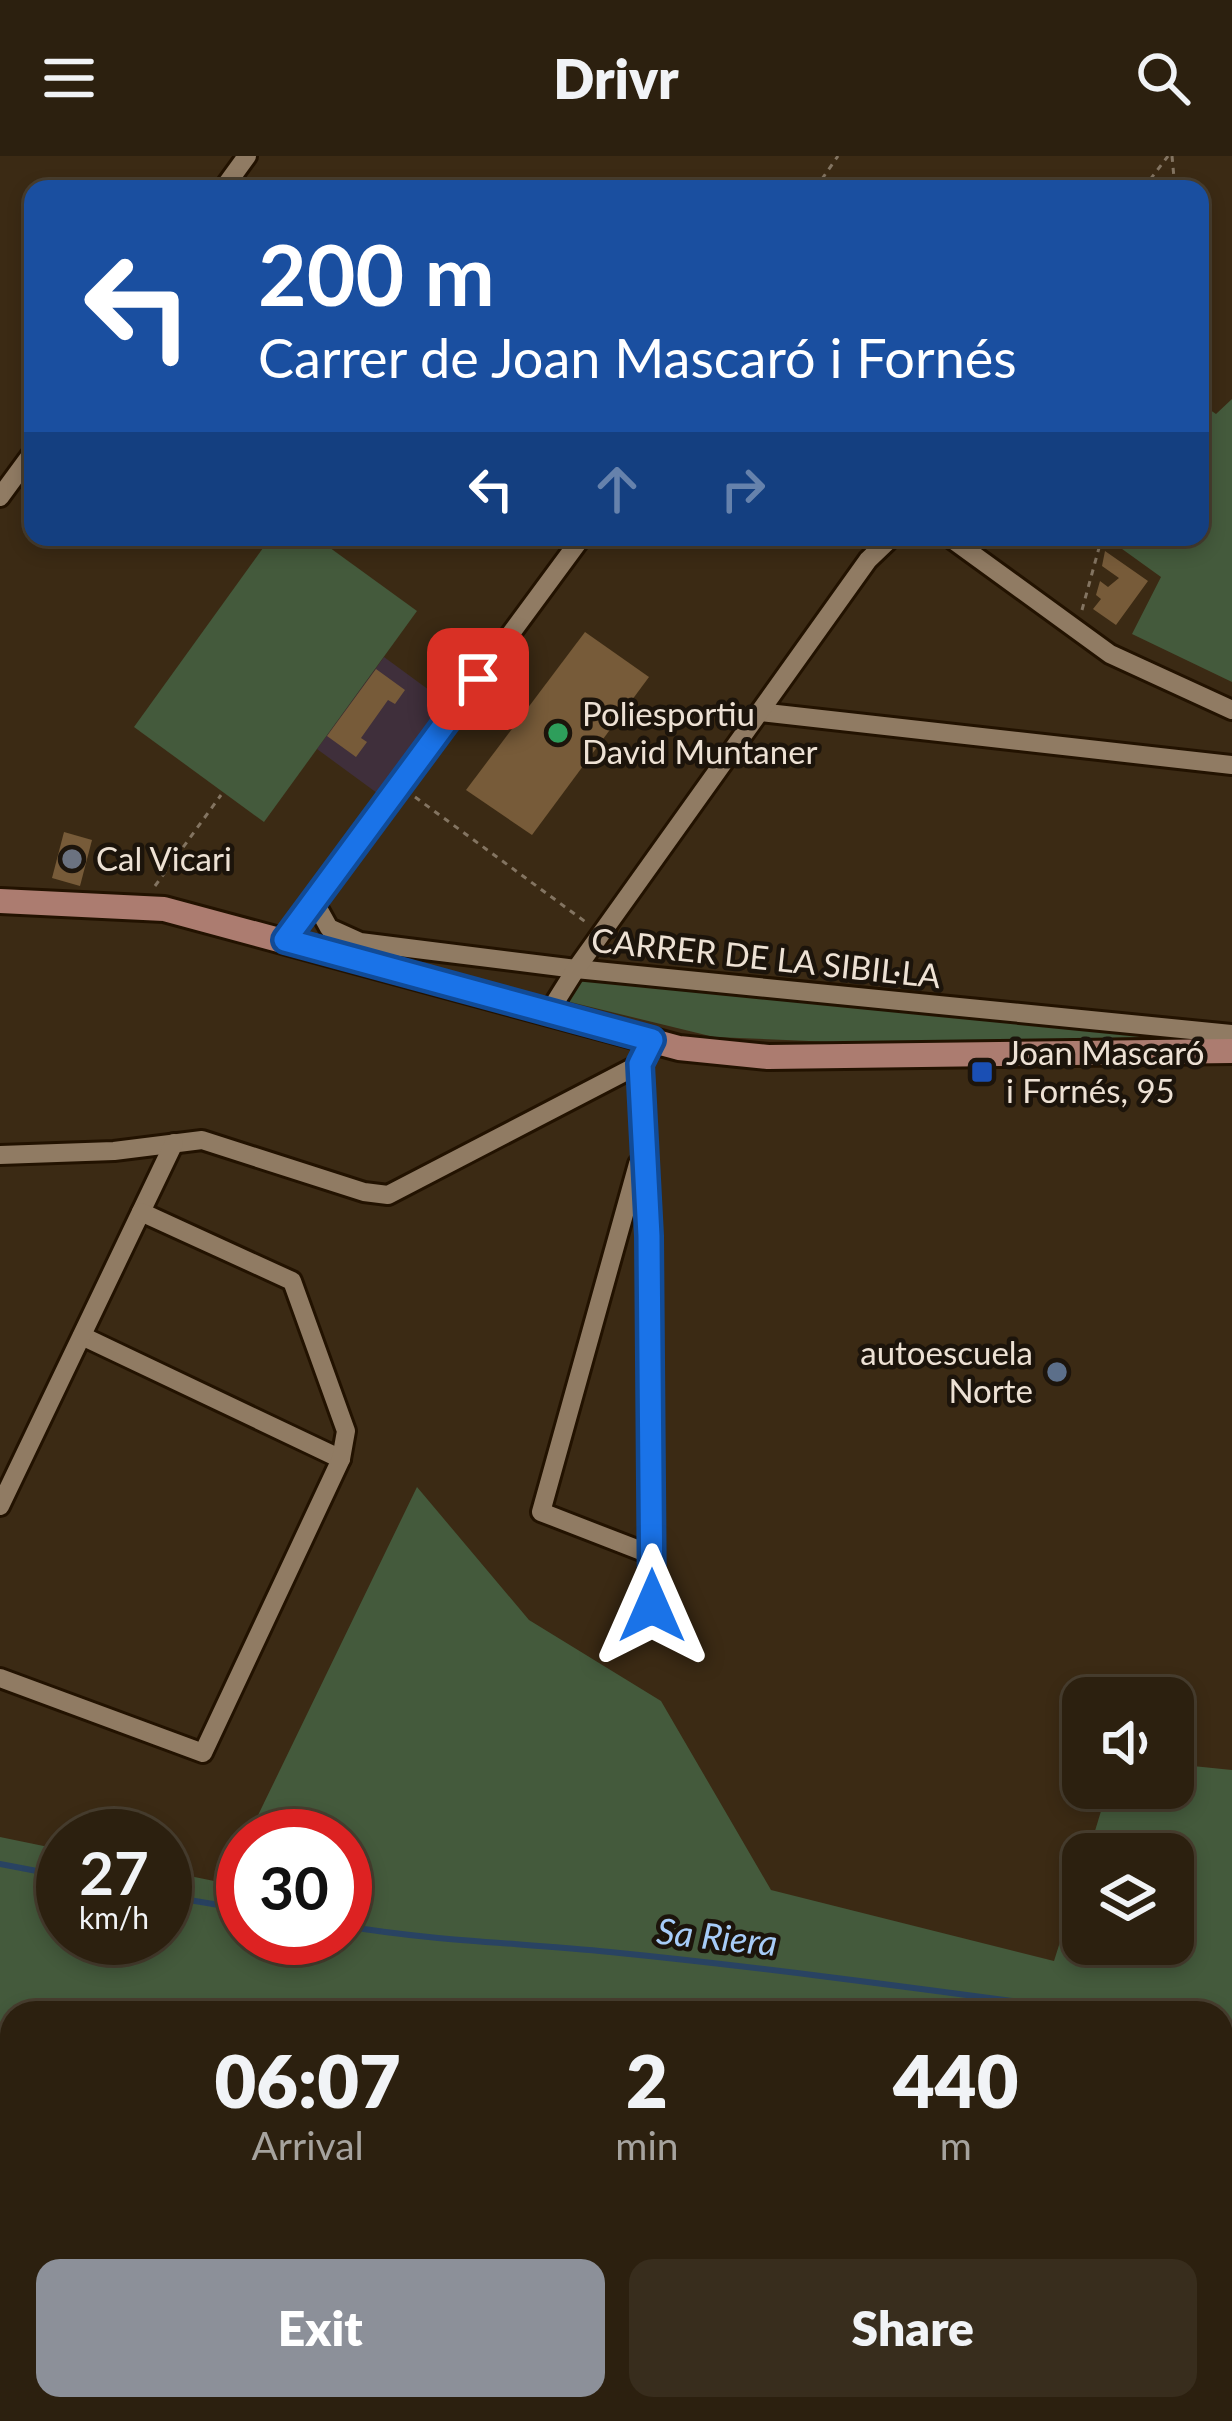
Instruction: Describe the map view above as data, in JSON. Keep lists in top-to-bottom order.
{
  "streets": {
    "street": ["CARRER DE LA SIBIL·LA"]
  },
  "water": ["Sa Riera"],
  "places": {
    "other": ["Poliesportiu David Muntaner", "Cal Vicari", "autoescuela Norte"],
    "transit": ["Joan Mascaró i Fornés, 95"]
  },
  "page": {
    "header": "Drivr",
    "turn": ["200 m", "Carrer de Joan Mascaró i Fornés"],
    "speed": "27 km/h",
    "limit": "30",
    "eta": [
      "06:07",
      "Arrival",
      "2",
      "min",
      "440",
      "m"
    ],
    "buttons": ["Exit", "Share"]
  }
}
